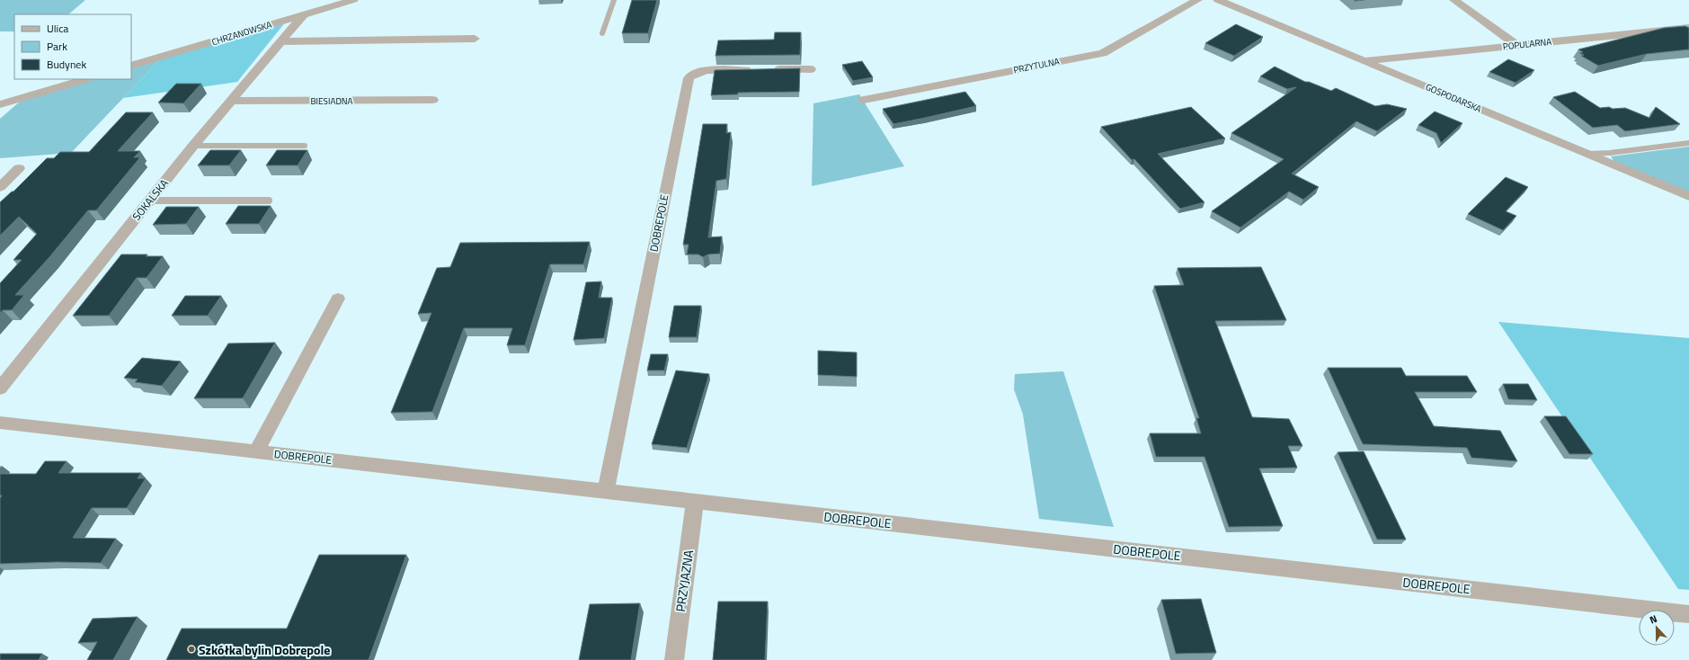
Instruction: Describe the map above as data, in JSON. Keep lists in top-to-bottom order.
{
  "streets": {
    "street": [
      "CHRZANOWSKA",
      "POPULARNA",
      "PRZYTULNA",
      "GOSPODARSKA",
      "BIESIADNA",
      "SOKALSKA",
      "DOBREPOLE",
      "PRZYJAZNA"
    ]
  },
  "crossings": [
    ["CHRZANOWSKA", "SOKALSKA"],
    ["POPULARNA", "GOSPODARSKA"],
    ["BIESIADNA", "SOKALSKA"],
    ["DOBREPOLE", "PRZYJAZNA"]
  ],
  "places": ["Szkółka bylin Dobrepole"],
  "legend": ["Ulica", "Park", "Budynek"],
  "north": "top"
}
